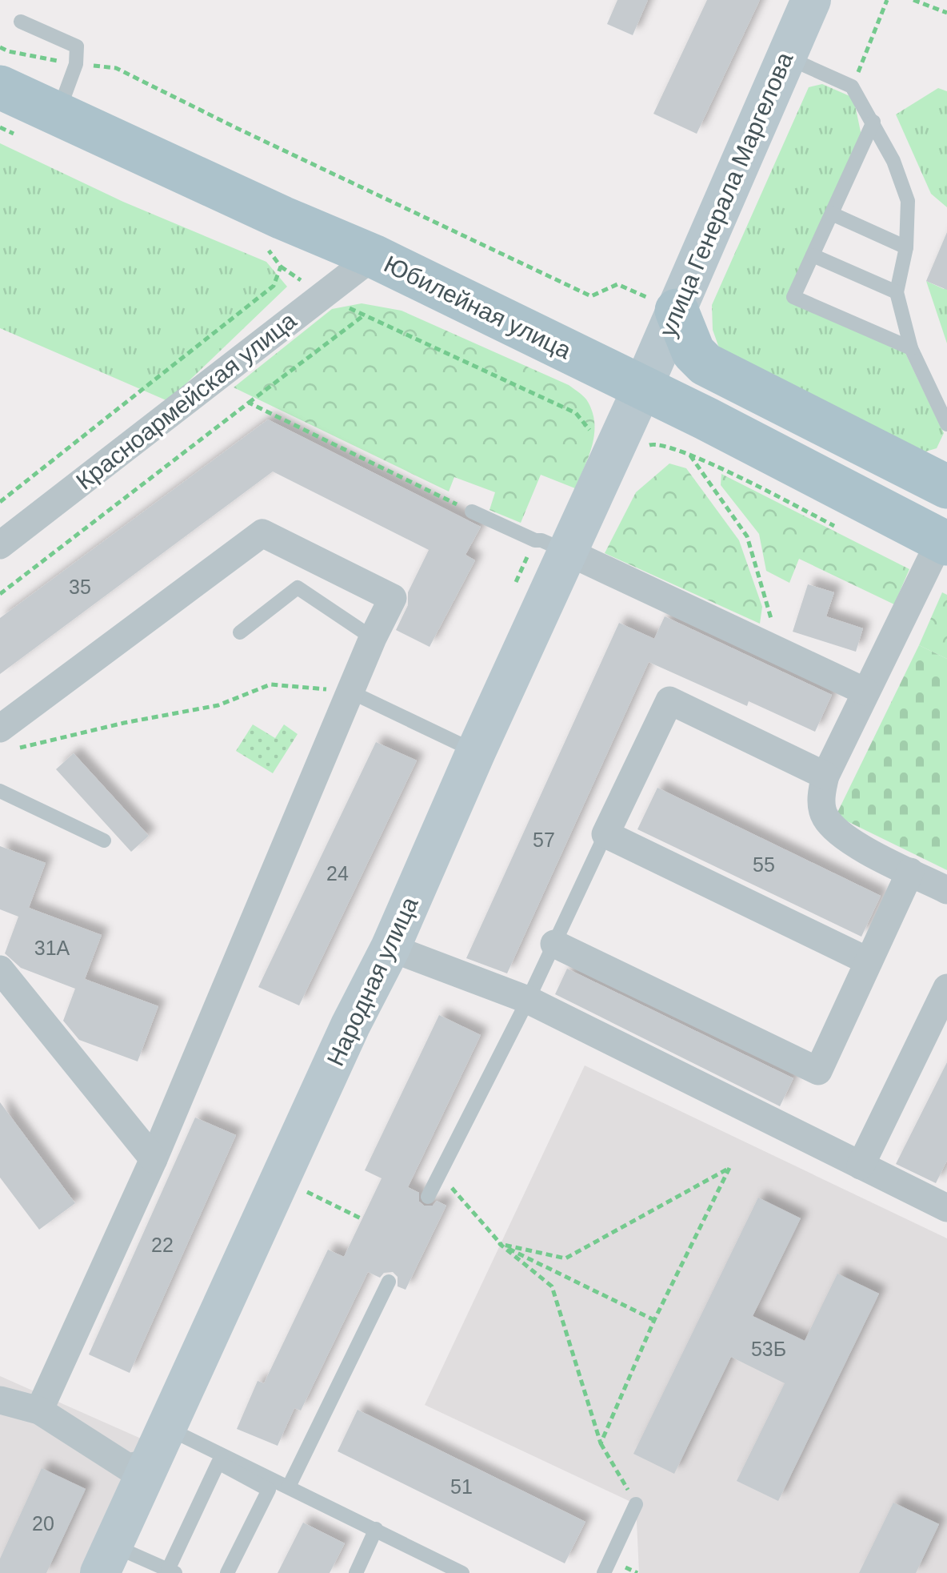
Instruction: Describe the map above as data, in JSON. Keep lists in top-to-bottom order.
{
  "streets": {
    "main road": ["Юбилейная улица"],
    "street": ["улица Генерала Маргелова", "Красноармейская улица", "Народная улица"]
  },
  "crossings": [
    ["улица Генерала Маргелова", "Юбилейная улица"],
    ["улица Генерала Маргелова", "Народная улица"],
    ["Юбилейная улица", "Красноармейская улица"],
    ["Юбилейная улица", "Народная улица"]
  ],
  "house_numbers": [
    "35",
    "57",
    "55",
    "24",
    "31А",
    "22",
    "53Б",
    "51",
    "20"
  ]
}
